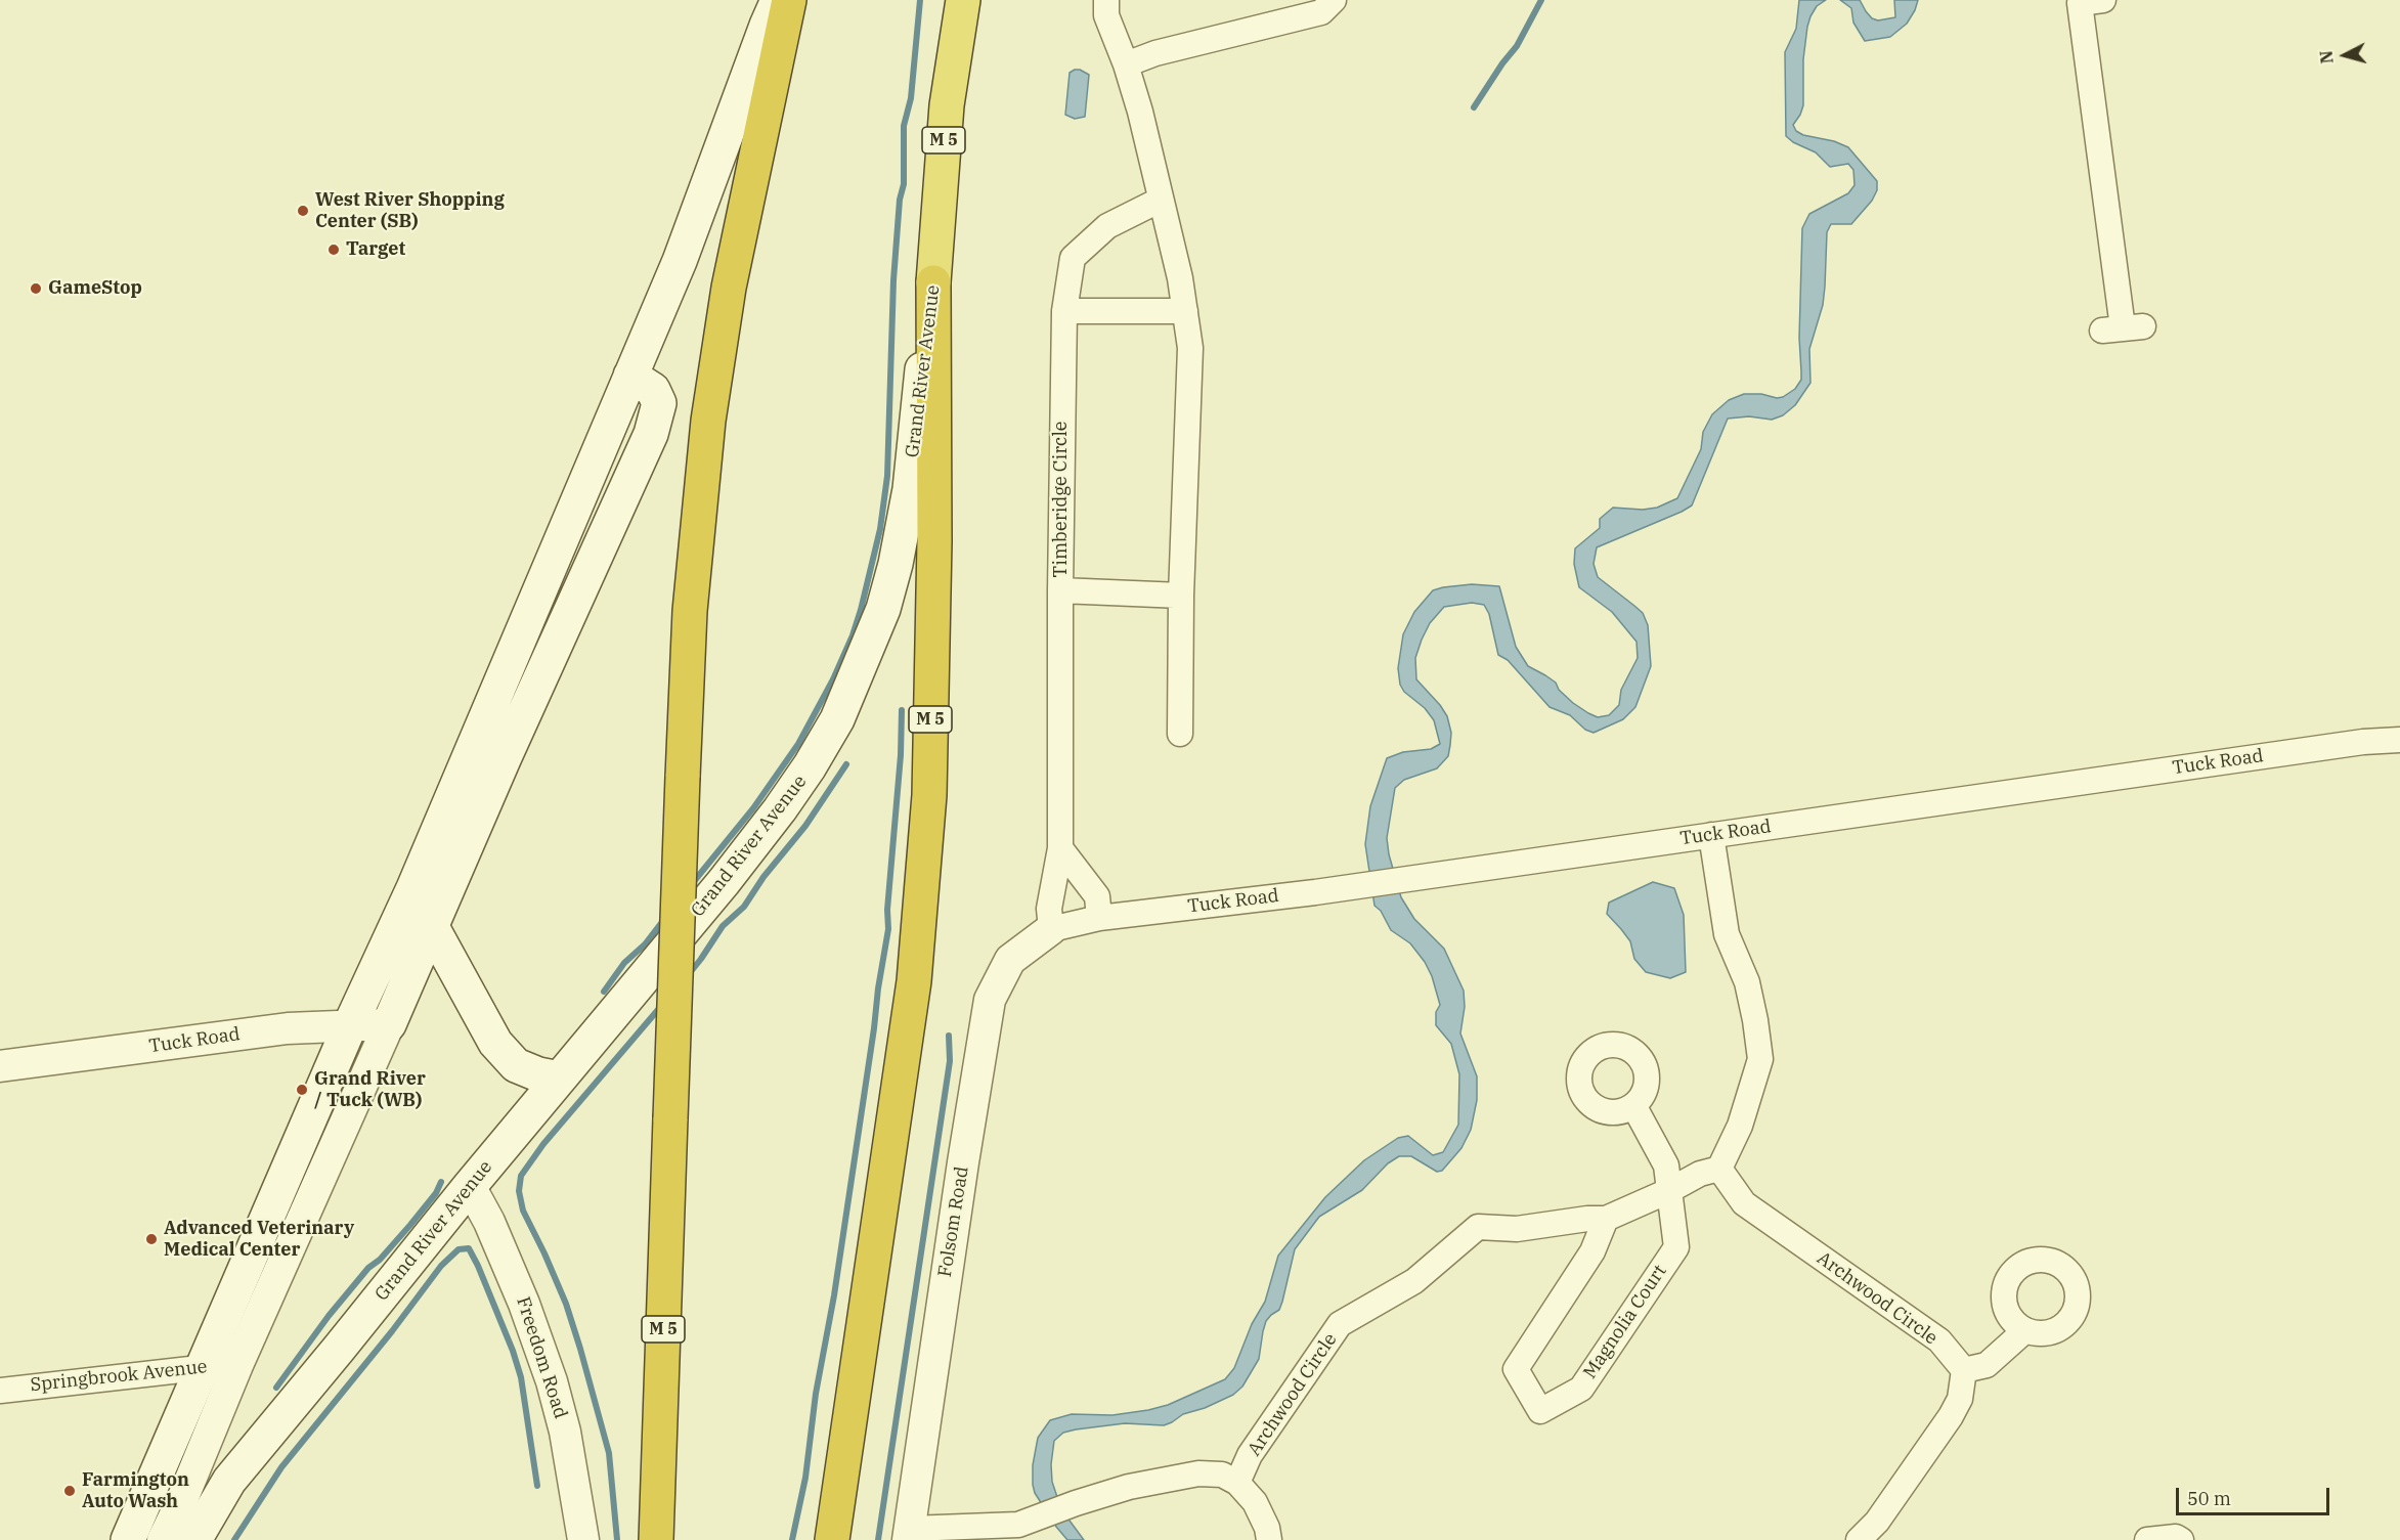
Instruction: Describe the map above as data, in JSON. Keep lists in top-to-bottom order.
{
  "streets": {
    "highway": ["M 5", "Grand River Avenue"],
    "street": [
      "Timberidge Circle",
      "Tuck Road",
      "Folsom Road",
      "Archwood Circle",
      "Magnolia Court",
      "Freedom Road",
      "Springbrook Avenue"
    ]
  },
  "crossings": [
    ["M 5", "Grand River Avenue"],
    ["Grand River Avenue", "Freedom Road"],
    ["Timberidge Circle", "Tuck Road"],
    ["Timberidge Circle", "Folsom Road"],
    ["Tuck Road", "Folsom Road"],
    ["Archwood Circle", "Magnolia Court"]
  ],
  "places": [
    "West River Shopping Center (SB)",
    "Target",
    "GameStop",
    "Grand River / Tuck (WB)",
    "Advanced Veterinary Medical Center",
    "Farmington Auto Wash"
  ],
  "scale_bar": "50 m",
  "north": "left"
}
